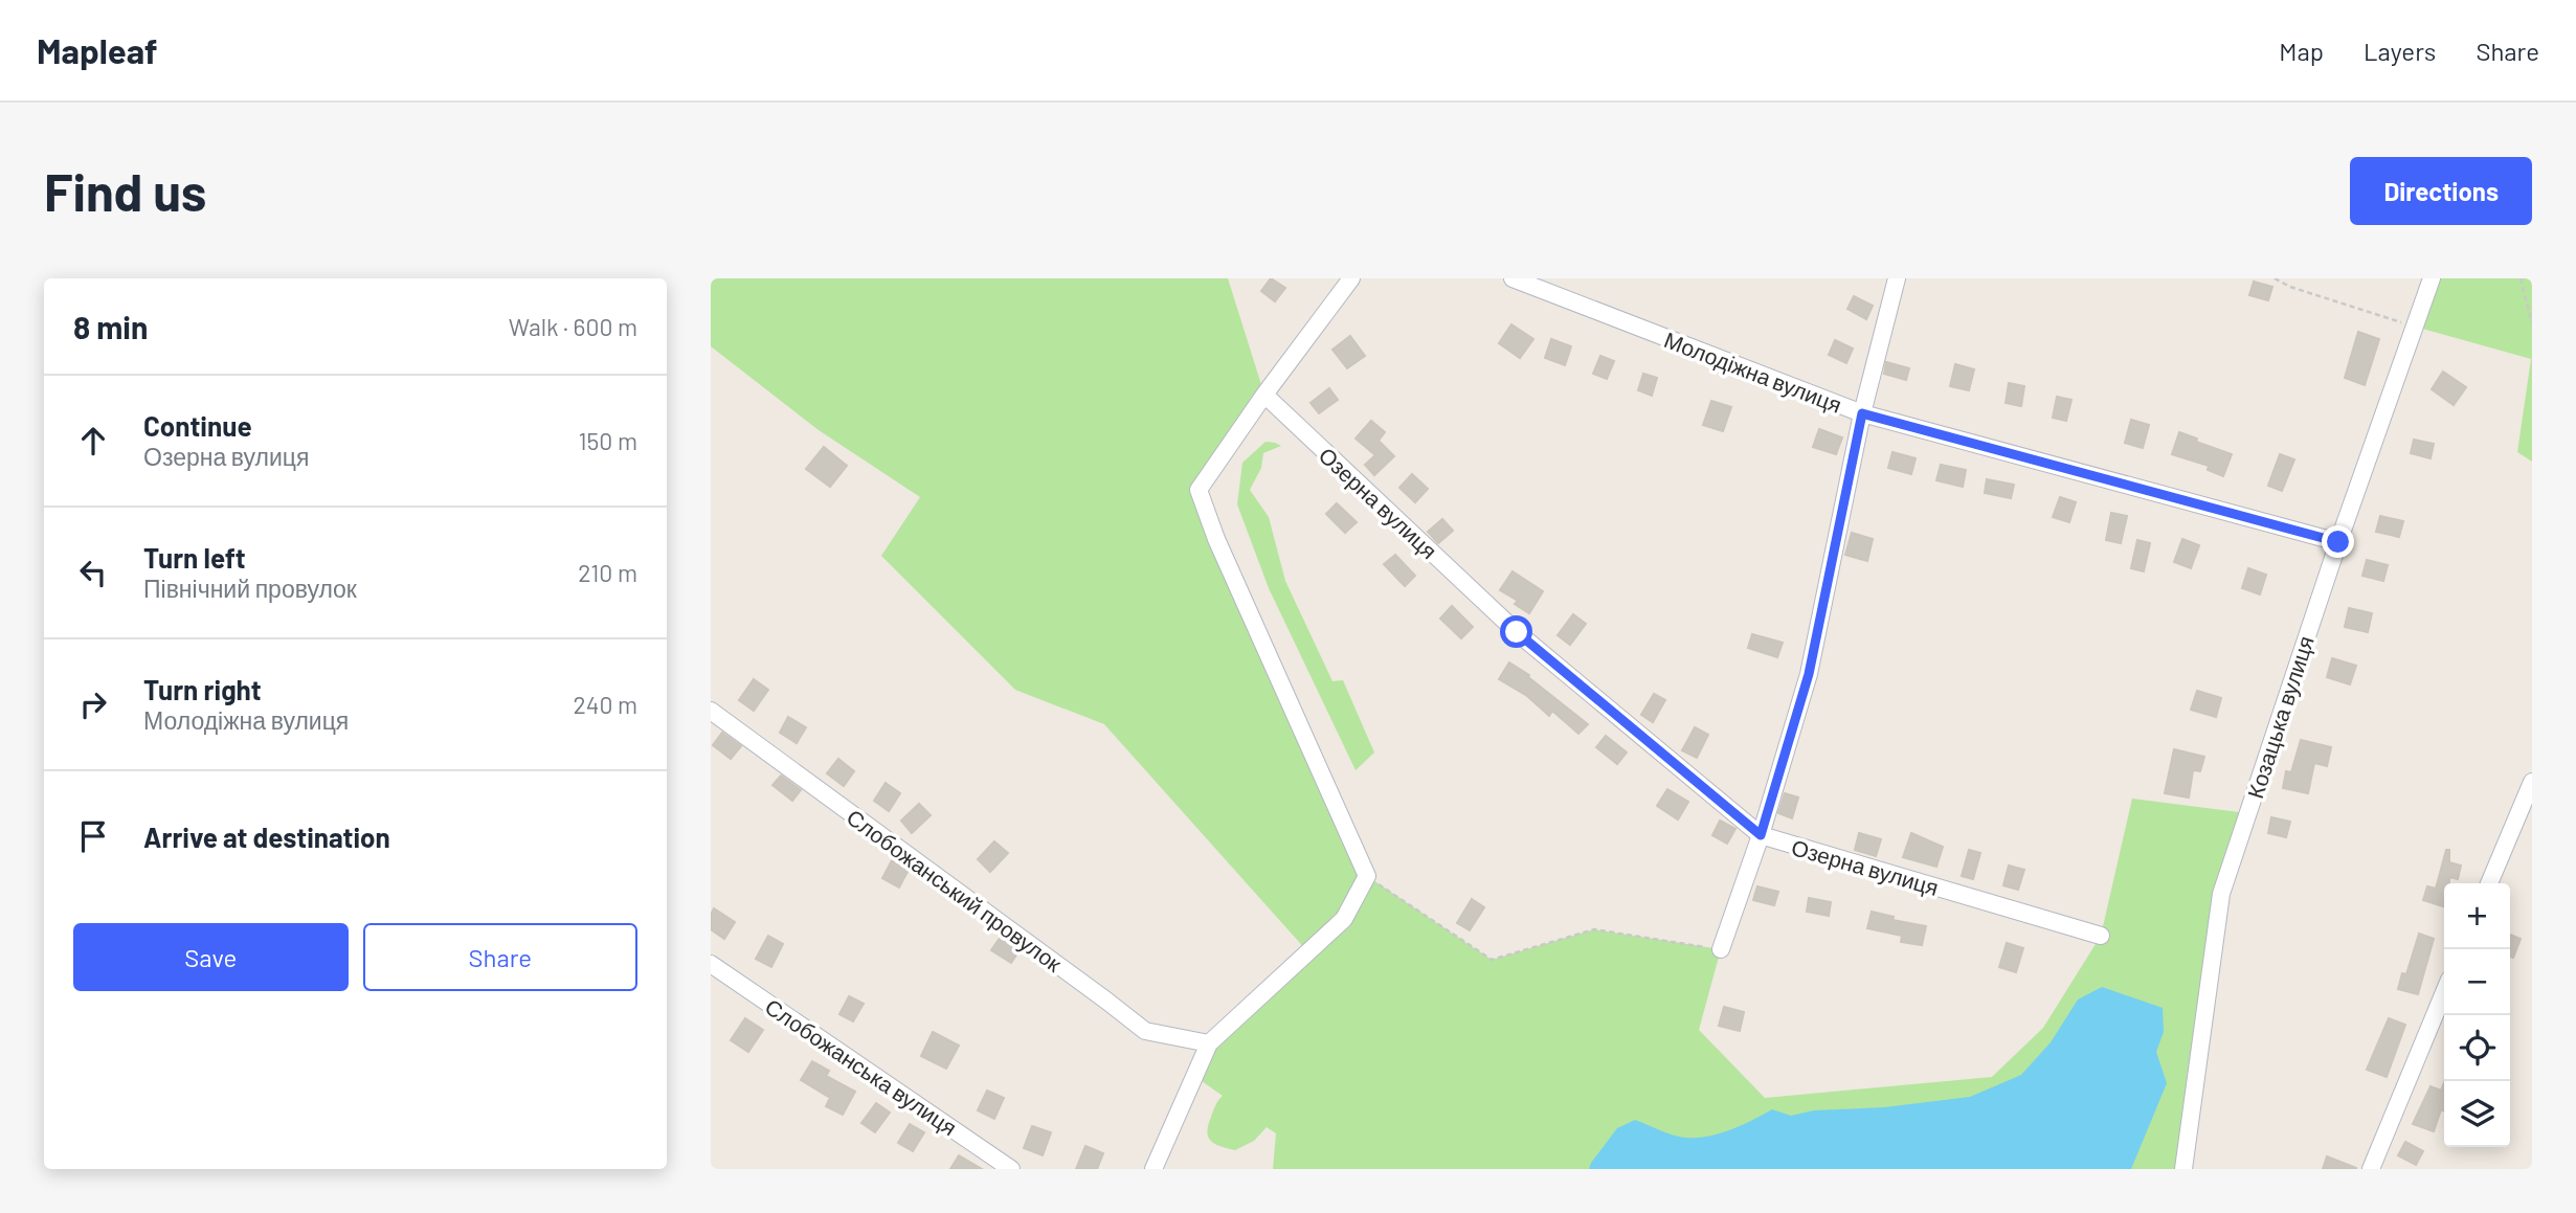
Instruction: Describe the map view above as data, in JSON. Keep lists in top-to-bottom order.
{
  "streets": {
    "street": [
      "Молодіжна вулиця",
      "Озерна вулиця",
      "Козацька вулиця",
      "Слобожанський провулок",
      "Слобожанська вулиця"
    ]
  },
  "crossings": [
    ["Молодіжна вулиця", "Козацька вулиця"]
  ],
  "page": {
    "header": "Mapleaf",
    "nav": ["Map", "Layers", "Share"],
    "buttons": [
      "Directions",
      ["Save", "Share"]
    ],
    "title": "Find us",
    "heading": ["8 min", "Walk · 600 m"],
    "list": [
      ["Continue", "Озерна вулиця", "150 m"],
      ["Turn left", "Північний провулок", "210 m"],
      ["Turn right", "Молодіжна вулиця", "240 m"],
      "Arrive at destination"
    ],
    "map_buttons": ["+", "−"]
  }
}
